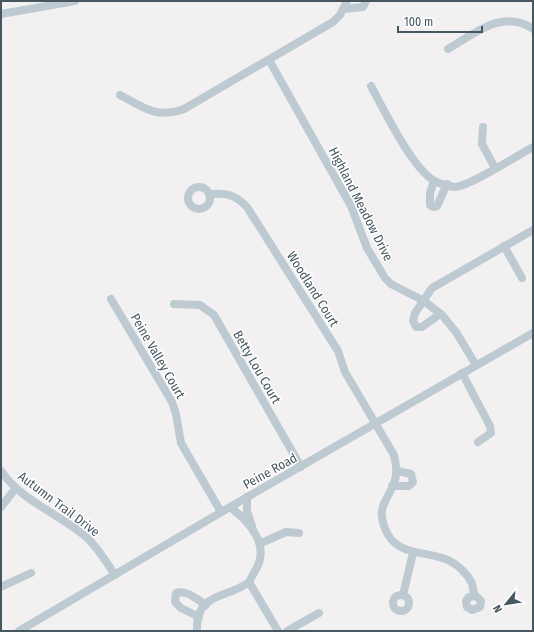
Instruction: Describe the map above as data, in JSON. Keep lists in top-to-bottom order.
{
  "streets": {
    "street": [
      "Highland Meadow Drive",
      "Woodland Court",
      "Peine Valley Court",
      "Betty Lou Court",
      "Peine Road",
      "Autumn Trail Drive"
    ]
  },
  "crossings": [
    ["Highland Meadow Drive", "Peine Road"],
    ["Woodland Court", "Peine Road"],
    ["Peine Valley Court", "Peine Road"],
    ["Betty Lou Court", "Peine Road"],
    ["Peine Road", "Autumn Trail Drive"]
  ],
  "scale_bar": "100 m",
  "north": "bottom left"
}
